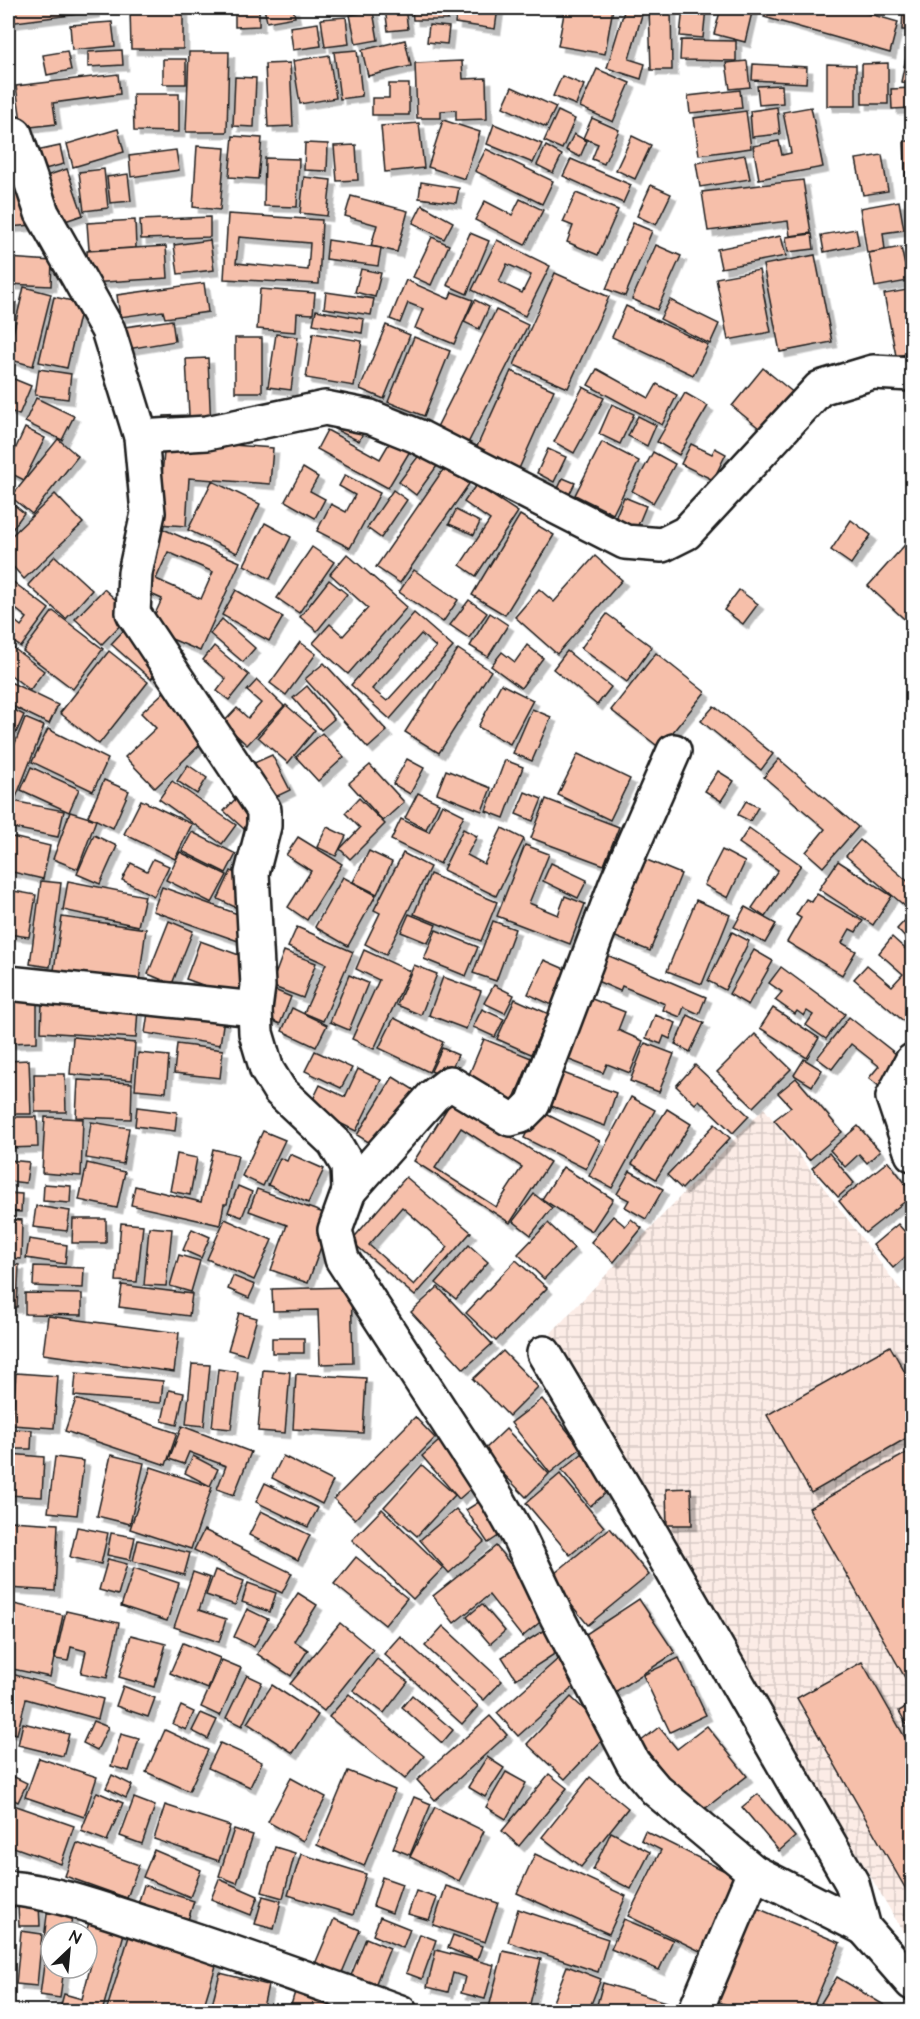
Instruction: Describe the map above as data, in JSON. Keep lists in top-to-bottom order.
{
  "north": "top right"
}
